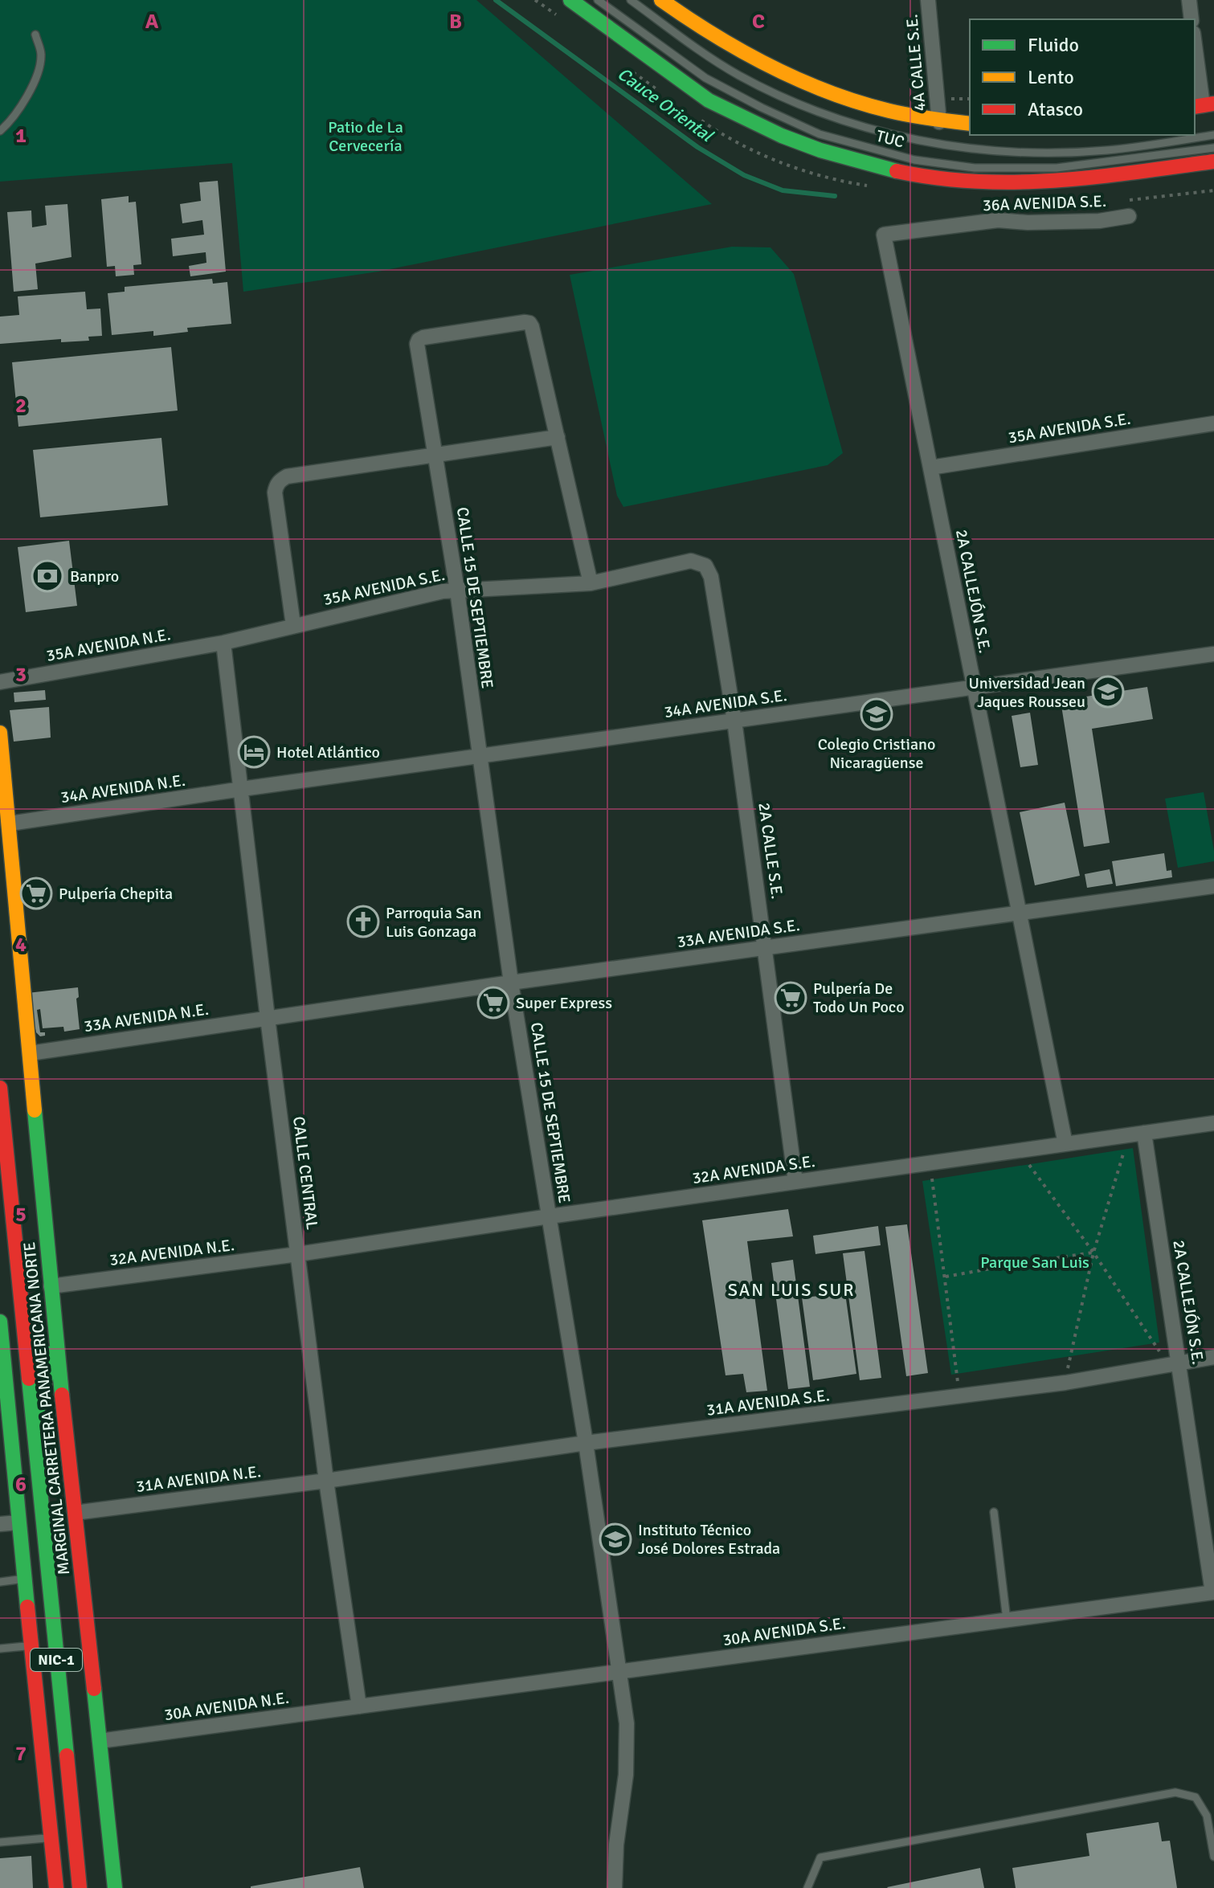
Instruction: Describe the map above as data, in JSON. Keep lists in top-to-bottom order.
{
  "streets": {
    "main road": ["MARGINAL CARRETERA PANAMERICANA NORTE", "NIC-1"],
    "street": [
      "4A CALLE S.E.",
      "36A AVENIDA S.E.",
      "35A AVENIDA S.E.",
      "2A CALLEJÓN S.E.",
      "CALLE 15 DE SEPTIEMBRE",
      "35A AVENIDA N.E.",
      "34A AVENIDA S.E.",
      "34A AVENIDA N.E.",
      "2A CALLE S.E.",
      "33A AVENIDA S.E.",
      "33A AVENIDA N.E.",
      "32A AVENIDA S.E.",
      "CALLE CENTRAL",
      "32A AVENIDA N.E.",
      "31A AVENIDA S.E.",
      "31A AVENIDA N.E.",
      "30A AVENIDA S.E.",
      "30A AVENIDA N.E."
    ],
    "lane": ["TUC"]
  },
  "crossings": [
    ["36A AVENIDA S.E.", "2A CALLEJÓN S.E."],
    ["35A AVENIDA S.E.", "2A CALLEJÓN S.E."],
    ["35A AVENIDA S.E.", "CALLE 15 DE SEPTIEMBRE"],
    ["35A AVENIDA S.E.", "35A AVENIDA N.E."],
    ["35A AVENIDA S.E.", "2A CALLE S.E."],
    ["35A AVENIDA S.E.", "CALLE CENTRAL"],
    ["2A CALLEJÓN S.E.", "34A AVENIDA S.E."],
    ["2A CALLEJÓN S.E.", "33A AVENIDA S.E."],
    ["2A CALLEJÓN S.E.", "32A AVENIDA S.E."],
    ["2A CALLEJÓN S.E.", "31A AVENIDA S.E."],
    ["2A CALLEJÓN S.E.", "30A AVENIDA S.E."],
    ["CALLE 15 DE SEPTIEMBRE", "34A AVENIDA S.E."],
    ["CALLE 15 DE SEPTIEMBRE", "33A AVENIDA S.E."],
    ["CALLE 15 DE SEPTIEMBRE", "32A AVENIDA S.E."],
    ["CALLE 15 DE SEPTIEMBRE", "31A AVENIDA S.E."],
    ["CALLE 15 DE SEPTIEMBRE", "30A AVENIDA S.E."],
    ["35A AVENIDA N.E.", "CALLE CENTRAL"],
    ["34A AVENIDA S.E.", "34A AVENIDA N.E."],
    ["34A AVENIDA S.E.", "2A CALLE S.E."],
    ["34A AVENIDA S.E.", "CALLE CENTRAL"],
    ["34A AVENIDA N.E.", "CALLE CENTRAL"],
    ["34A AVENIDA N.E.", "MARGINAL CARRETERA PANAMERICANA NORTE"],
    ["2A CALLE S.E.", "33A AVENIDA S.E."],
    ["2A CALLE S.E.", "32A AVENIDA S.E."],
    ["33A AVENIDA S.E.", "33A AVENIDA N.E."],
    ["33A AVENIDA S.E.", "CALLE CENTRAL"],
    ["33A AVENIDA N.E.", "CALLE CENTRAL"],
    ["33A AVENIDA N.E.", "MARGINAL CARRETERA PANAMERICANA NORTE"],
    ["32A AVENIDA S.E.", "CALLE CENTRAL"],
    ["32A AVENIDA S.E.", "32A AVENIDA N.E."],
    ["CALLE CENTRAL", "32A AVENIDA N.E."],
    ["CALLE CENTRAL", "31A AVENIDA S.E."],
    ["CALLE CENTRAL", "31A AVENIDA N.E."],
    ["CALLE CENTRAL", "30A AVENIDA S.E."],
    ["CALLE CENTRAL", "30A AVENIDA N.E."],
    ["32A AVENIDA N.E.", "MARGINAL CARRETERA PANAMERICANA NORTE"],
    ["31A AVENIDA S.E.", "31A AVENIDA N.E."],
    ["MARGINAL CARRETERA PANAMERICANA NORTE", "31A AVENIDA N.E."],
    ["MARGINAL CARRETERA PANAMERICANA NORTE", "30A AVENIDA N.E."],
    ["30A AVENIDA S.E.", "30A AVENIDA N.E."]
  ],
  "districts": ["SAN LUIS SUR"],
  "water": ["Cauce Oriental"],
  "parks": ["Patio de La Cervecería", "Parque San Luis"],
  "places": {
    "bank": ["Banpro"],
    "school or university": ["Universidad Jean Jaques Rousseu", "Colegio Cristiano Nicaragüense", "Instituto Técnico José Dolores Estrada"],
    "hotel": ["Hotel Atlántico"],
    "supermarket": ["Pulpería Chepita", "Pulpería De Todo Un Poco", "Super Express"],
    "church": ["Parroquia San Luis Gonzaga"]
  },
  "legend": ["Fluido", "Lento", "Atasco"],
  "grid": {
    "columns": ["A", "B", "C"],
    "rows": [
      "1",
      "2",
      "3",
      "4",
      "5",
      "6",
      "7"
    ]
  }
}
